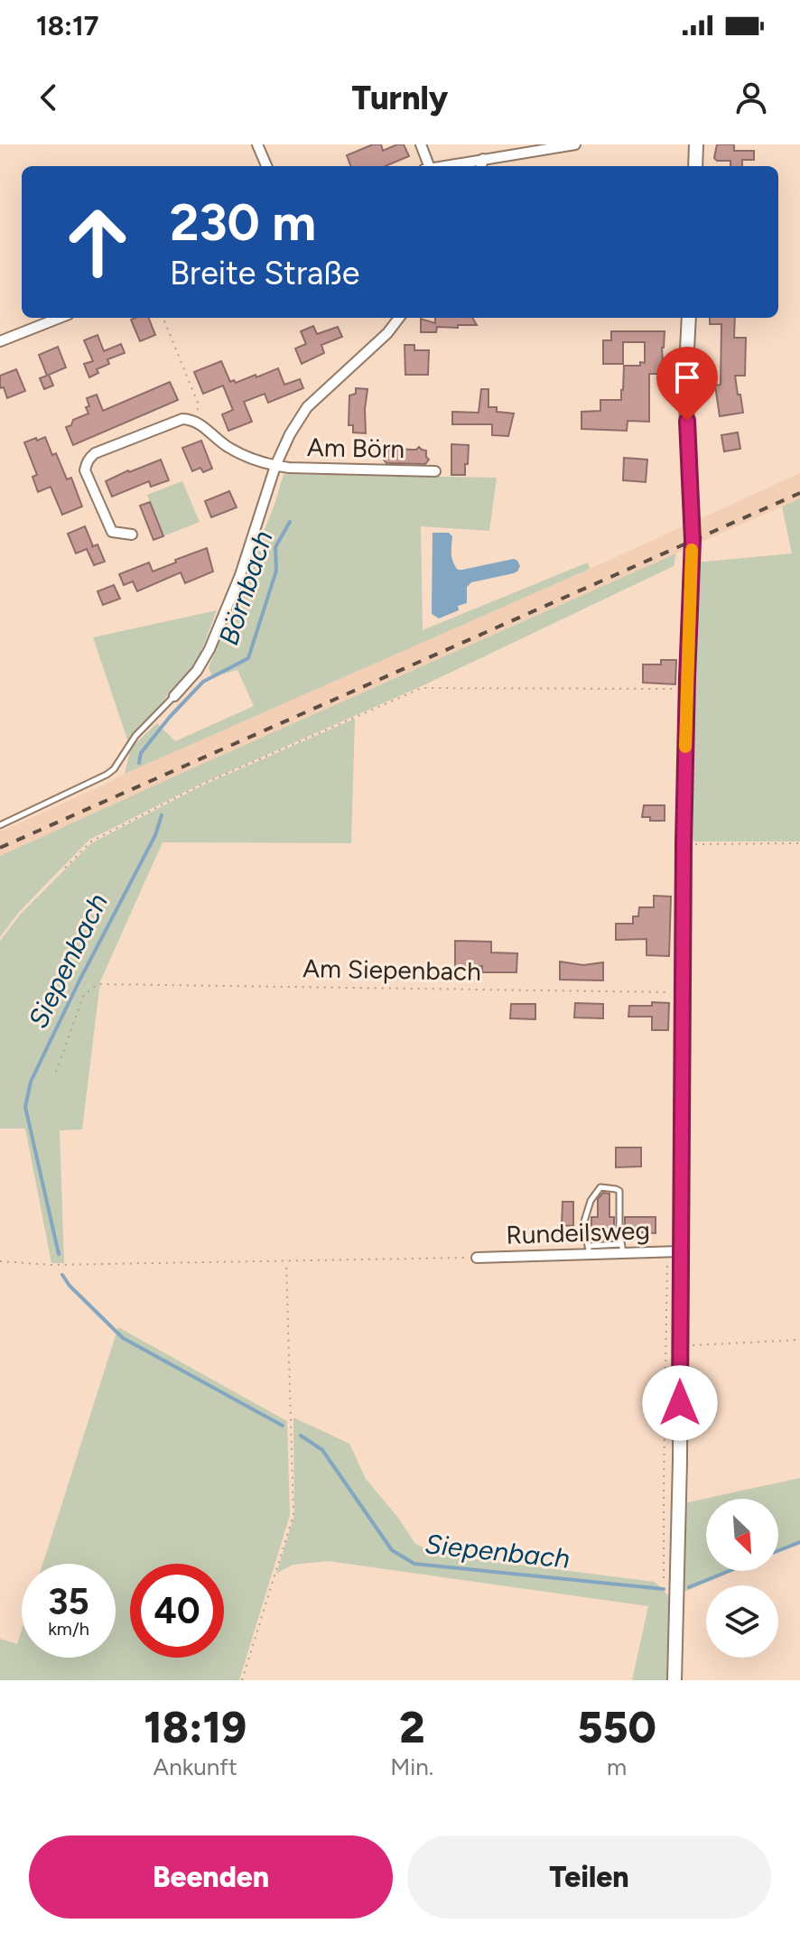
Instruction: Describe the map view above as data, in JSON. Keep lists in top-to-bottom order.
{
  "streets": {
    "street": ["Am Börn", "Rundeilsweg"],
    "path": ["Am Siepenbach"]
  },
  "water": ["Börnbach", "Siepenbach"],
  "north": "bottom right",
  "page": {
    "status": "18:17",
    "header": "Turnly",
    "turn": ["230 m", "Breite Straße"],
    "speed": "35 km/h",
    "limit": "40",
    "eta": [
      "18:19",
      "Ankunft",
      "2",
      "Min.",
      "550",
      "m"
    ],
    "buttons": ["Beenden", "Teilen"]
  }
}
